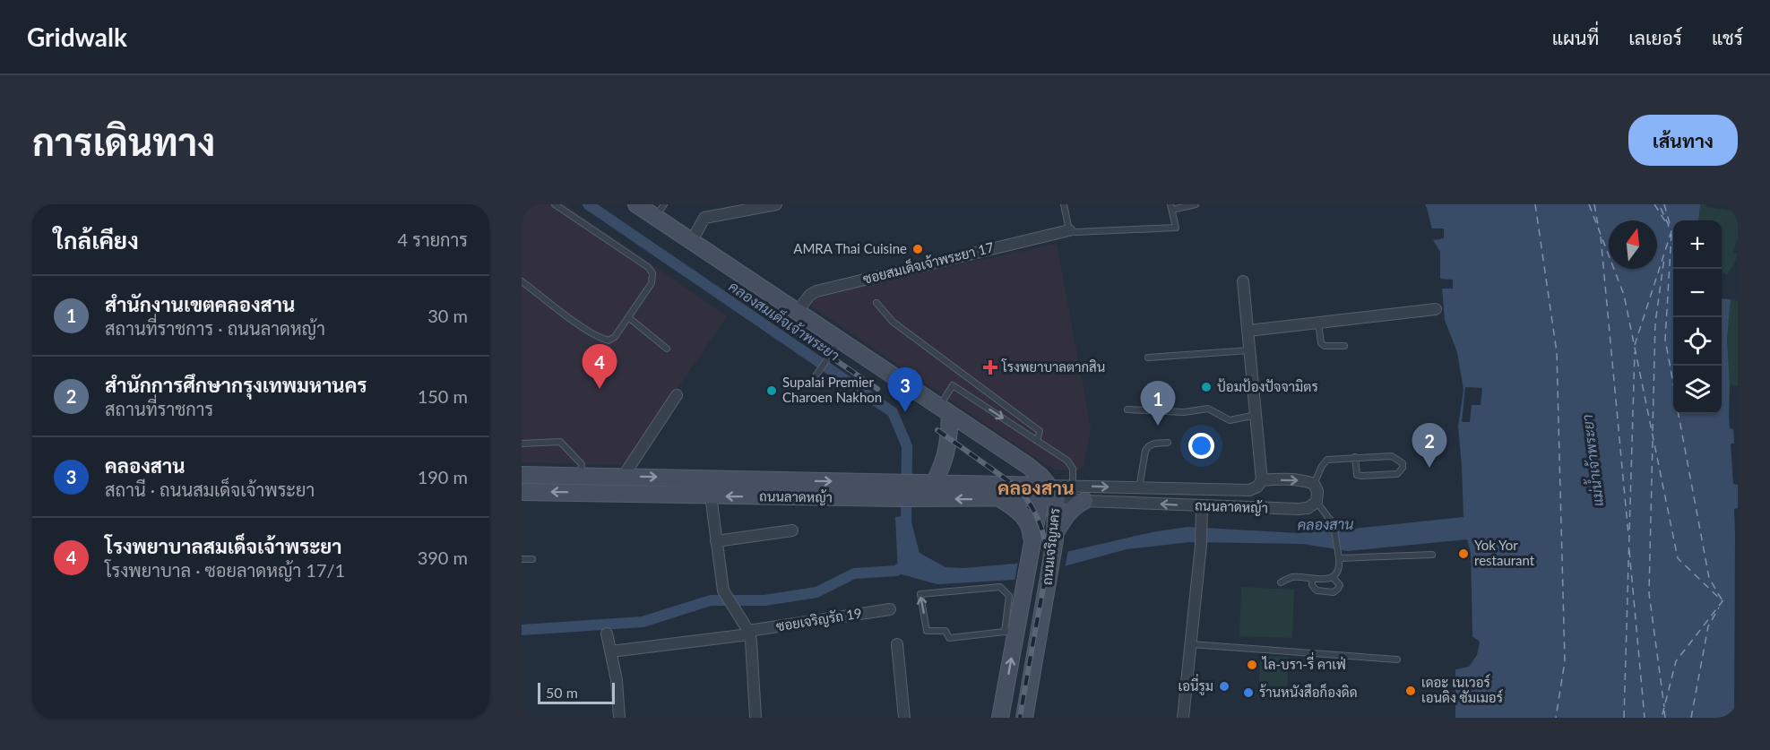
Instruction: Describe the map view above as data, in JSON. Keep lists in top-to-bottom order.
{
  "streets": {
    "main road": ["ถนนลาดหญ้า", "ถนนเจริญนคร"],
    "street": ["ซอยสมเด็จเจ้าพระยา 17", "ซอยเจริญรัถ 19"]
  },
  "crossings": [
    ["ถนนลาดหญ้า", "ถนนเจริญนคร"]
  ],
  "districts": ["คลองสาน"],
  "water": ["คลองสมเด็จเจ้าพระยา", "แม่น้ำเจ้าพระยา", "คลองสาน"],
  "places": {
    "other": [
      "AMRA Thai Cuisine",
      "ป้อมป้องปัจจามิตร",
      "Supalai Premier Charoen Nakhon",
      "Yok Yor restaurant",
      "ไล-บรา-รี่ คาเฟ่",
      "เอนี่รูม",
      "เดอะ เนเวอร์ เอนดิง ซัมเมอร์",
      "ร้านหนังสือก็องดิด"
    ],
    "health": ["โรงพยาบาลตากสิน"]
  },
  "scale_bar": "50 m",
  "north": "top",
  "page": {
    "header": "Gridwalk",
    "nav": ["แผนที่", "เลเยอร์", "แชร์"],
    "buttons": "เส้นทาง",
    "title": "การเดินทาง",
    "heading": ["ใกล้เคียง", "4 รายการ"],
    "map_buttons": ["+", "−"],
    "list": [
      {
        "mark": "1",
        "name": "สำนักงานเขตคลองสาน",
        "note": "สถานที่ราชการ · ถนนลาดหญ้า",
        "value": "30 m"
      },
      {
        "mark": "2",
        "name": "สำนักการศึกษากรุงเทพมหานคร",
        "note": "สถานที่ราชการ",
        "value": "150 m"
      },
      {
        "mark": "3",
        "name": "คลองสาน",
        "note": "สถานี · ถนนสมเด็จเจ้าพระยา",
        "value": "190 m"
      },
      {
        "mark": "4",
        "name": "โรงพยาบาลสมเด็จเจ้าพระยา",
        "note": "โรงพยาบาล · ซอยลาดหญ้า 17/1",
        "value": "390 m"
      }
    ],
    "pins": [
      "4",
      "3",
      "1",
      "2"
    ],
    "scale": "50 m"
  }
}
